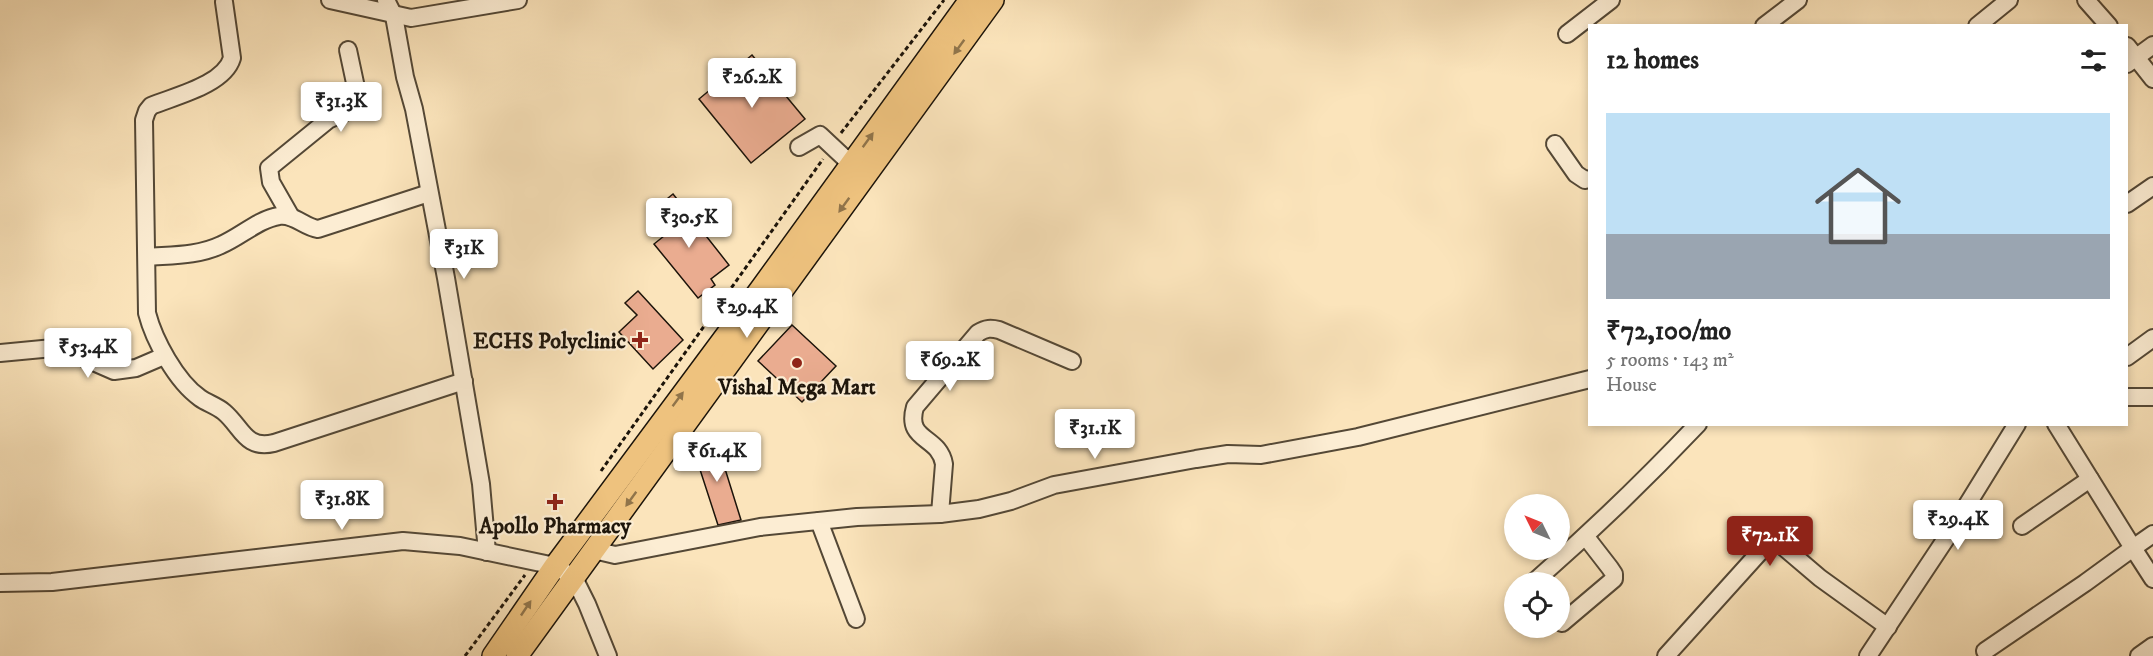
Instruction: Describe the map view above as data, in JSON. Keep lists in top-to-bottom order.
{
  "places": {
    "health": ["ECHS Polyclinic", "Apollo Pharmacy"],
    "other": ["Vishal Mega Mart"]
  },
  "north": "top left",
  "page": {
    "heading": "12 homes",
    "price": [
      "₹26.2K",
      "₹31.3K",
      "₹30.5K",
      "₹31K",
      "₹29.4K",
      "₹53.4K",
      "₹69.2K",
      "₹31.1K",
      "₹61.4K",
      "₹31.8K",
      "₹29.4K",
      "₹72.1K"
    ],
    "list": [
      {
        "name": "₹72,100/mo",
        "note": "5 rooms · 143 m² · House"
      }
    ]
  }
}
